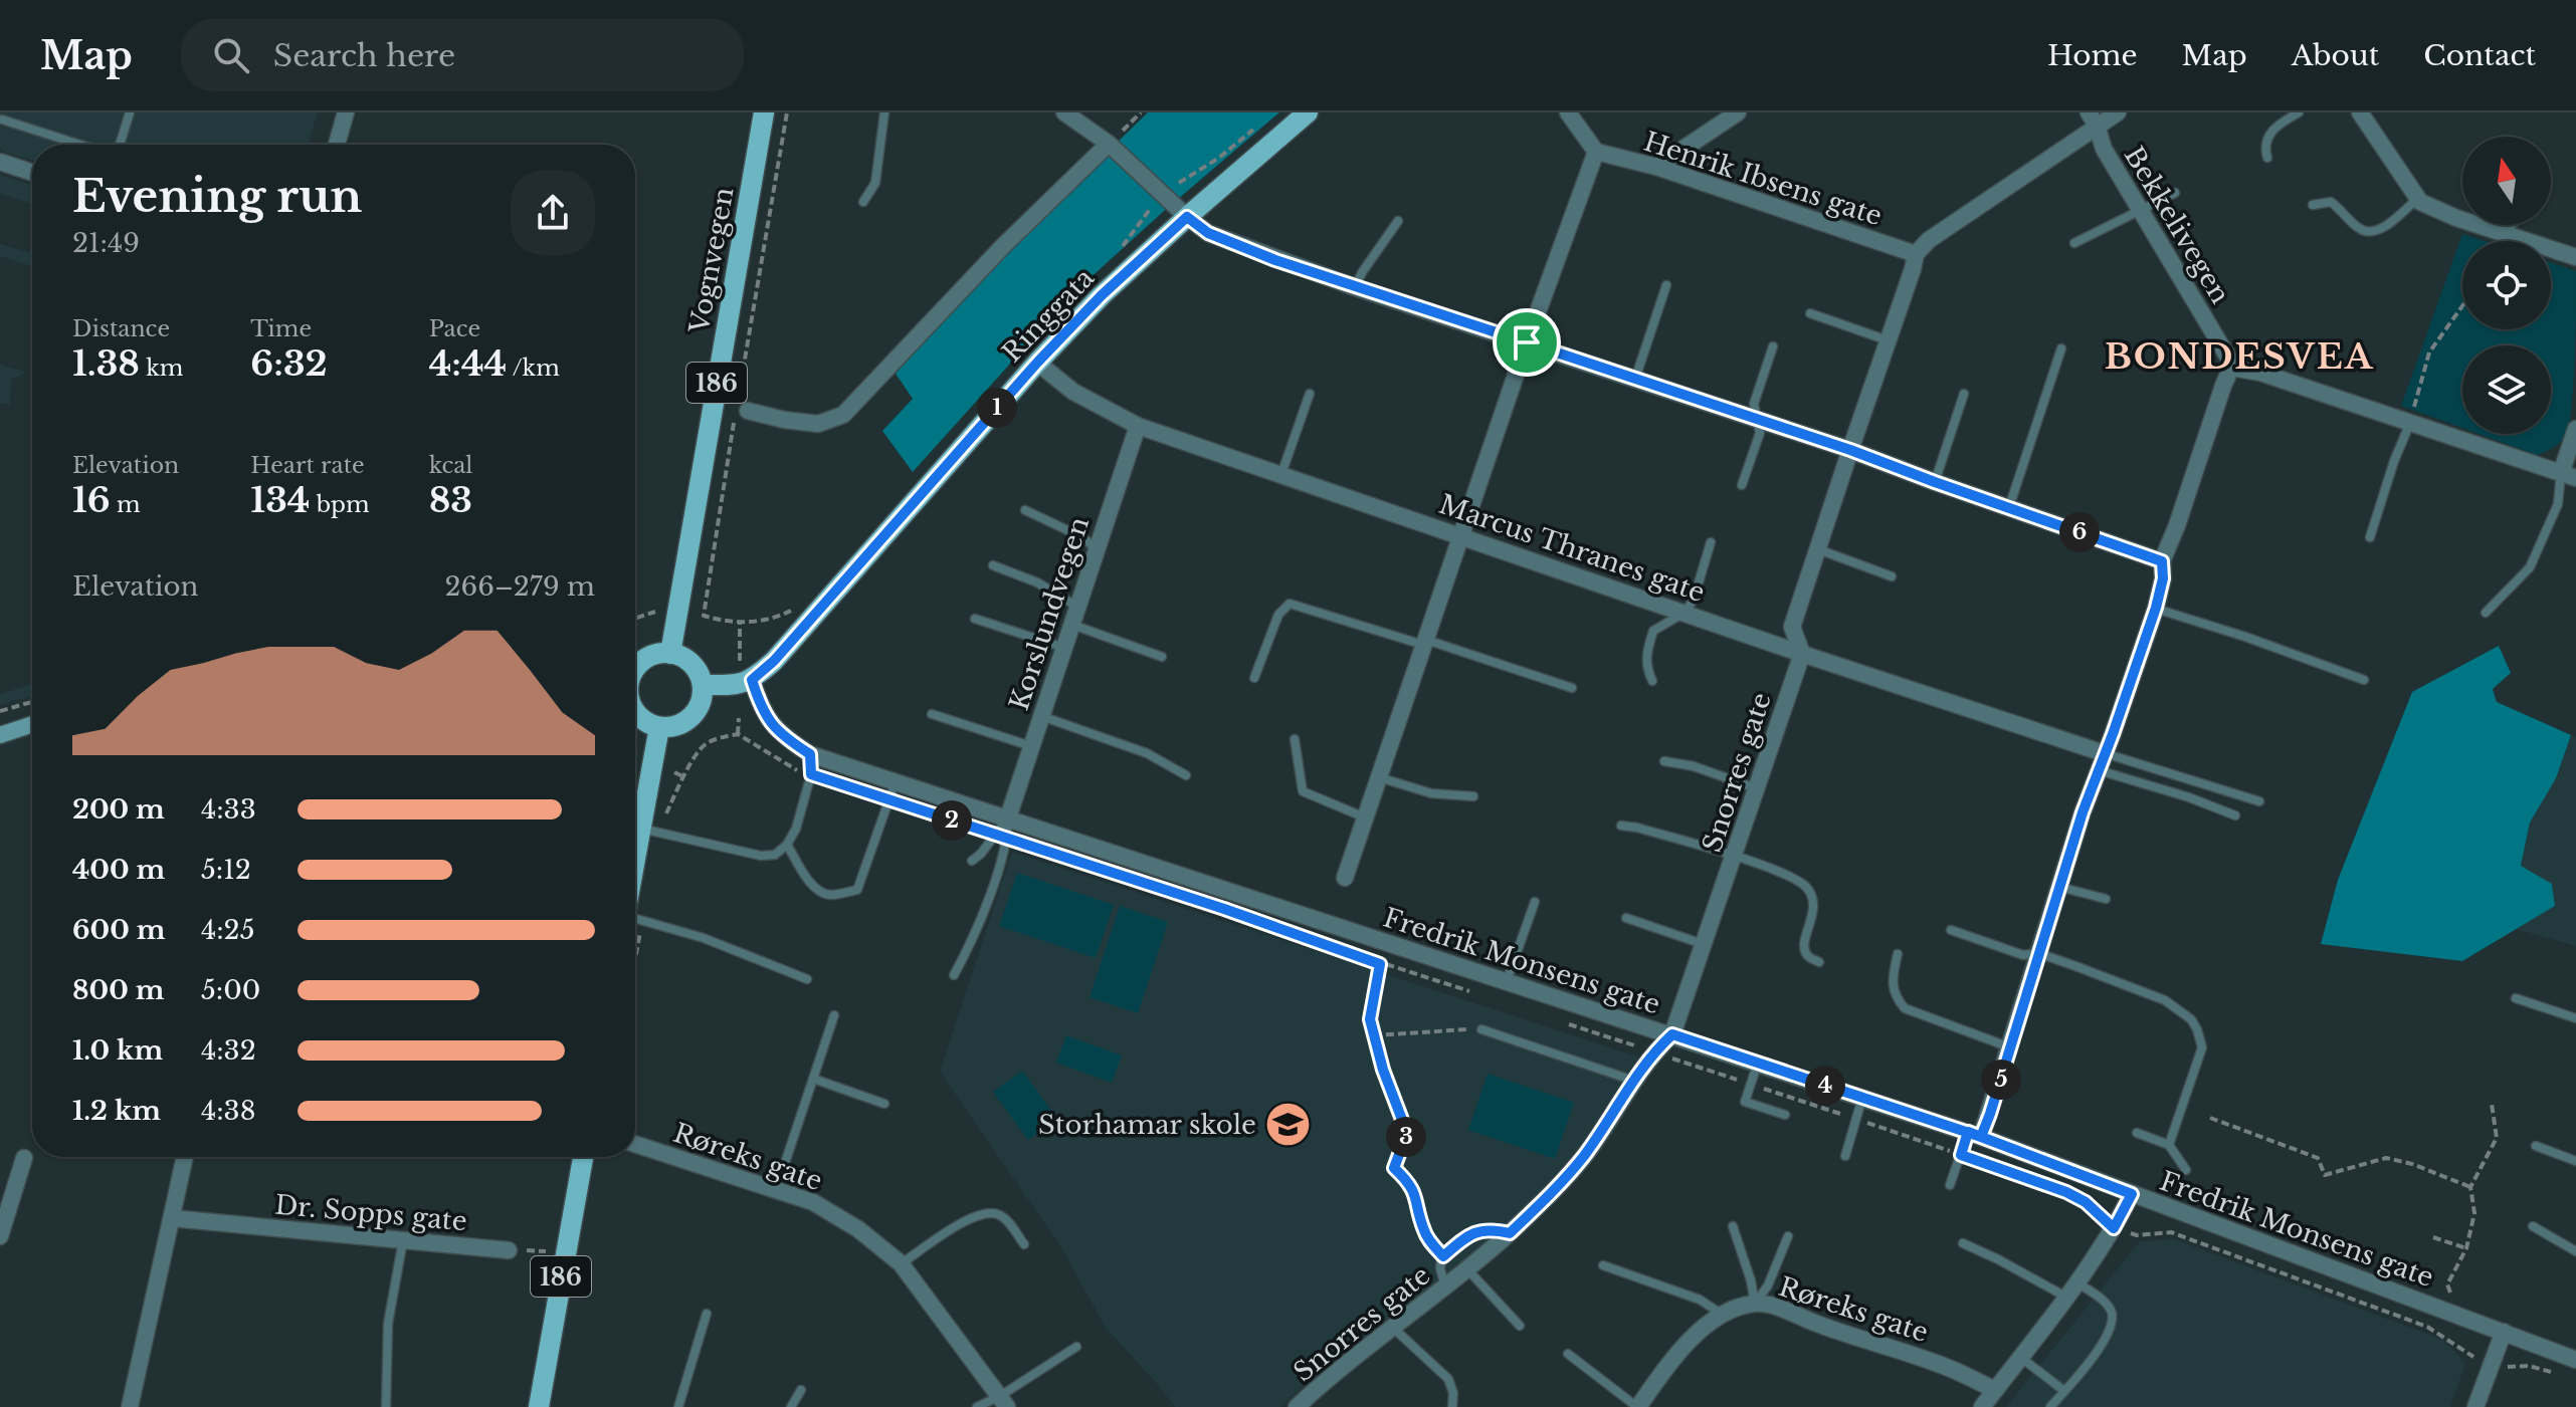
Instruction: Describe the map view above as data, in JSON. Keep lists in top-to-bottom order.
{
  "streets": {
    "main road": ["Vognvegen", "Ringgata", "186"],
    "street": [
      "Henrik Ibsens gate",
      "Bekkelivegen",
      "Marcus Thranes gate",
      "Korslundvegen",
      "Snorres gate",
      "Fredrik Monsens gate",
      "Røreks gate",
      "Dr. Sopps gate"
    ]
  },
  "crossings": [
    ["Henrik Ibsens gate", "Snorres gate"],
    ["Ringgata", "Marcus Thranes gate"],
    ["Ringgata", "Fredrik Monsens gate"],
    ["Marcus Thranes gate", "Korslundvegen"],
    ["Marcus Thranes gate", "Snorres gate"],
    ["Korslundvegen", "Fredrik Monsens gate"],
    ["Snorres gate", "Fredrik Monsens gate"]
  ],
  "districts": ["BONDESVEA"],
  "places": {
    "school or university": ["Storhamar skole"]
  },
  "north": "top",
  "page": {
    "header": "Map",
    "search": "Search here",
    "nav": [
      "Home",
      "Map",
      "About",
      "Contact"
    ],
    "heading": ["Evening run", "21:49"],
    "stats": [
      ["Distance", "1.38 km"],
      ["Time", "6:32"],
      ["Pace", "4:44 /km"],
      ["Elevation", "16 m"],
      ["Heart rate", "134 bpm"],
      ["kcal", "83"]
    ],
    "pins": [
      "1",
      "6",
      "2",
      "5",
      "4",
      "3"
    ],
    "chart": ["Elevation", "266–279 m"],
    "list": [
      {
        "name": "200 m",
        "note": "4:33"
      },
      {
        "name": "400 m",
        "note": "5:12"
      },
      {
        "name": "600 m",
        "note": "4:25"
      },
      {
        "name": "800 m",
        "note": "5:00"
      },
      {
        "name": "1.0 km",
        "note": "4:32"
      },
      {
        "name": "1.2 km",
        "note": "4:38"
      }
    ]
  }
}
